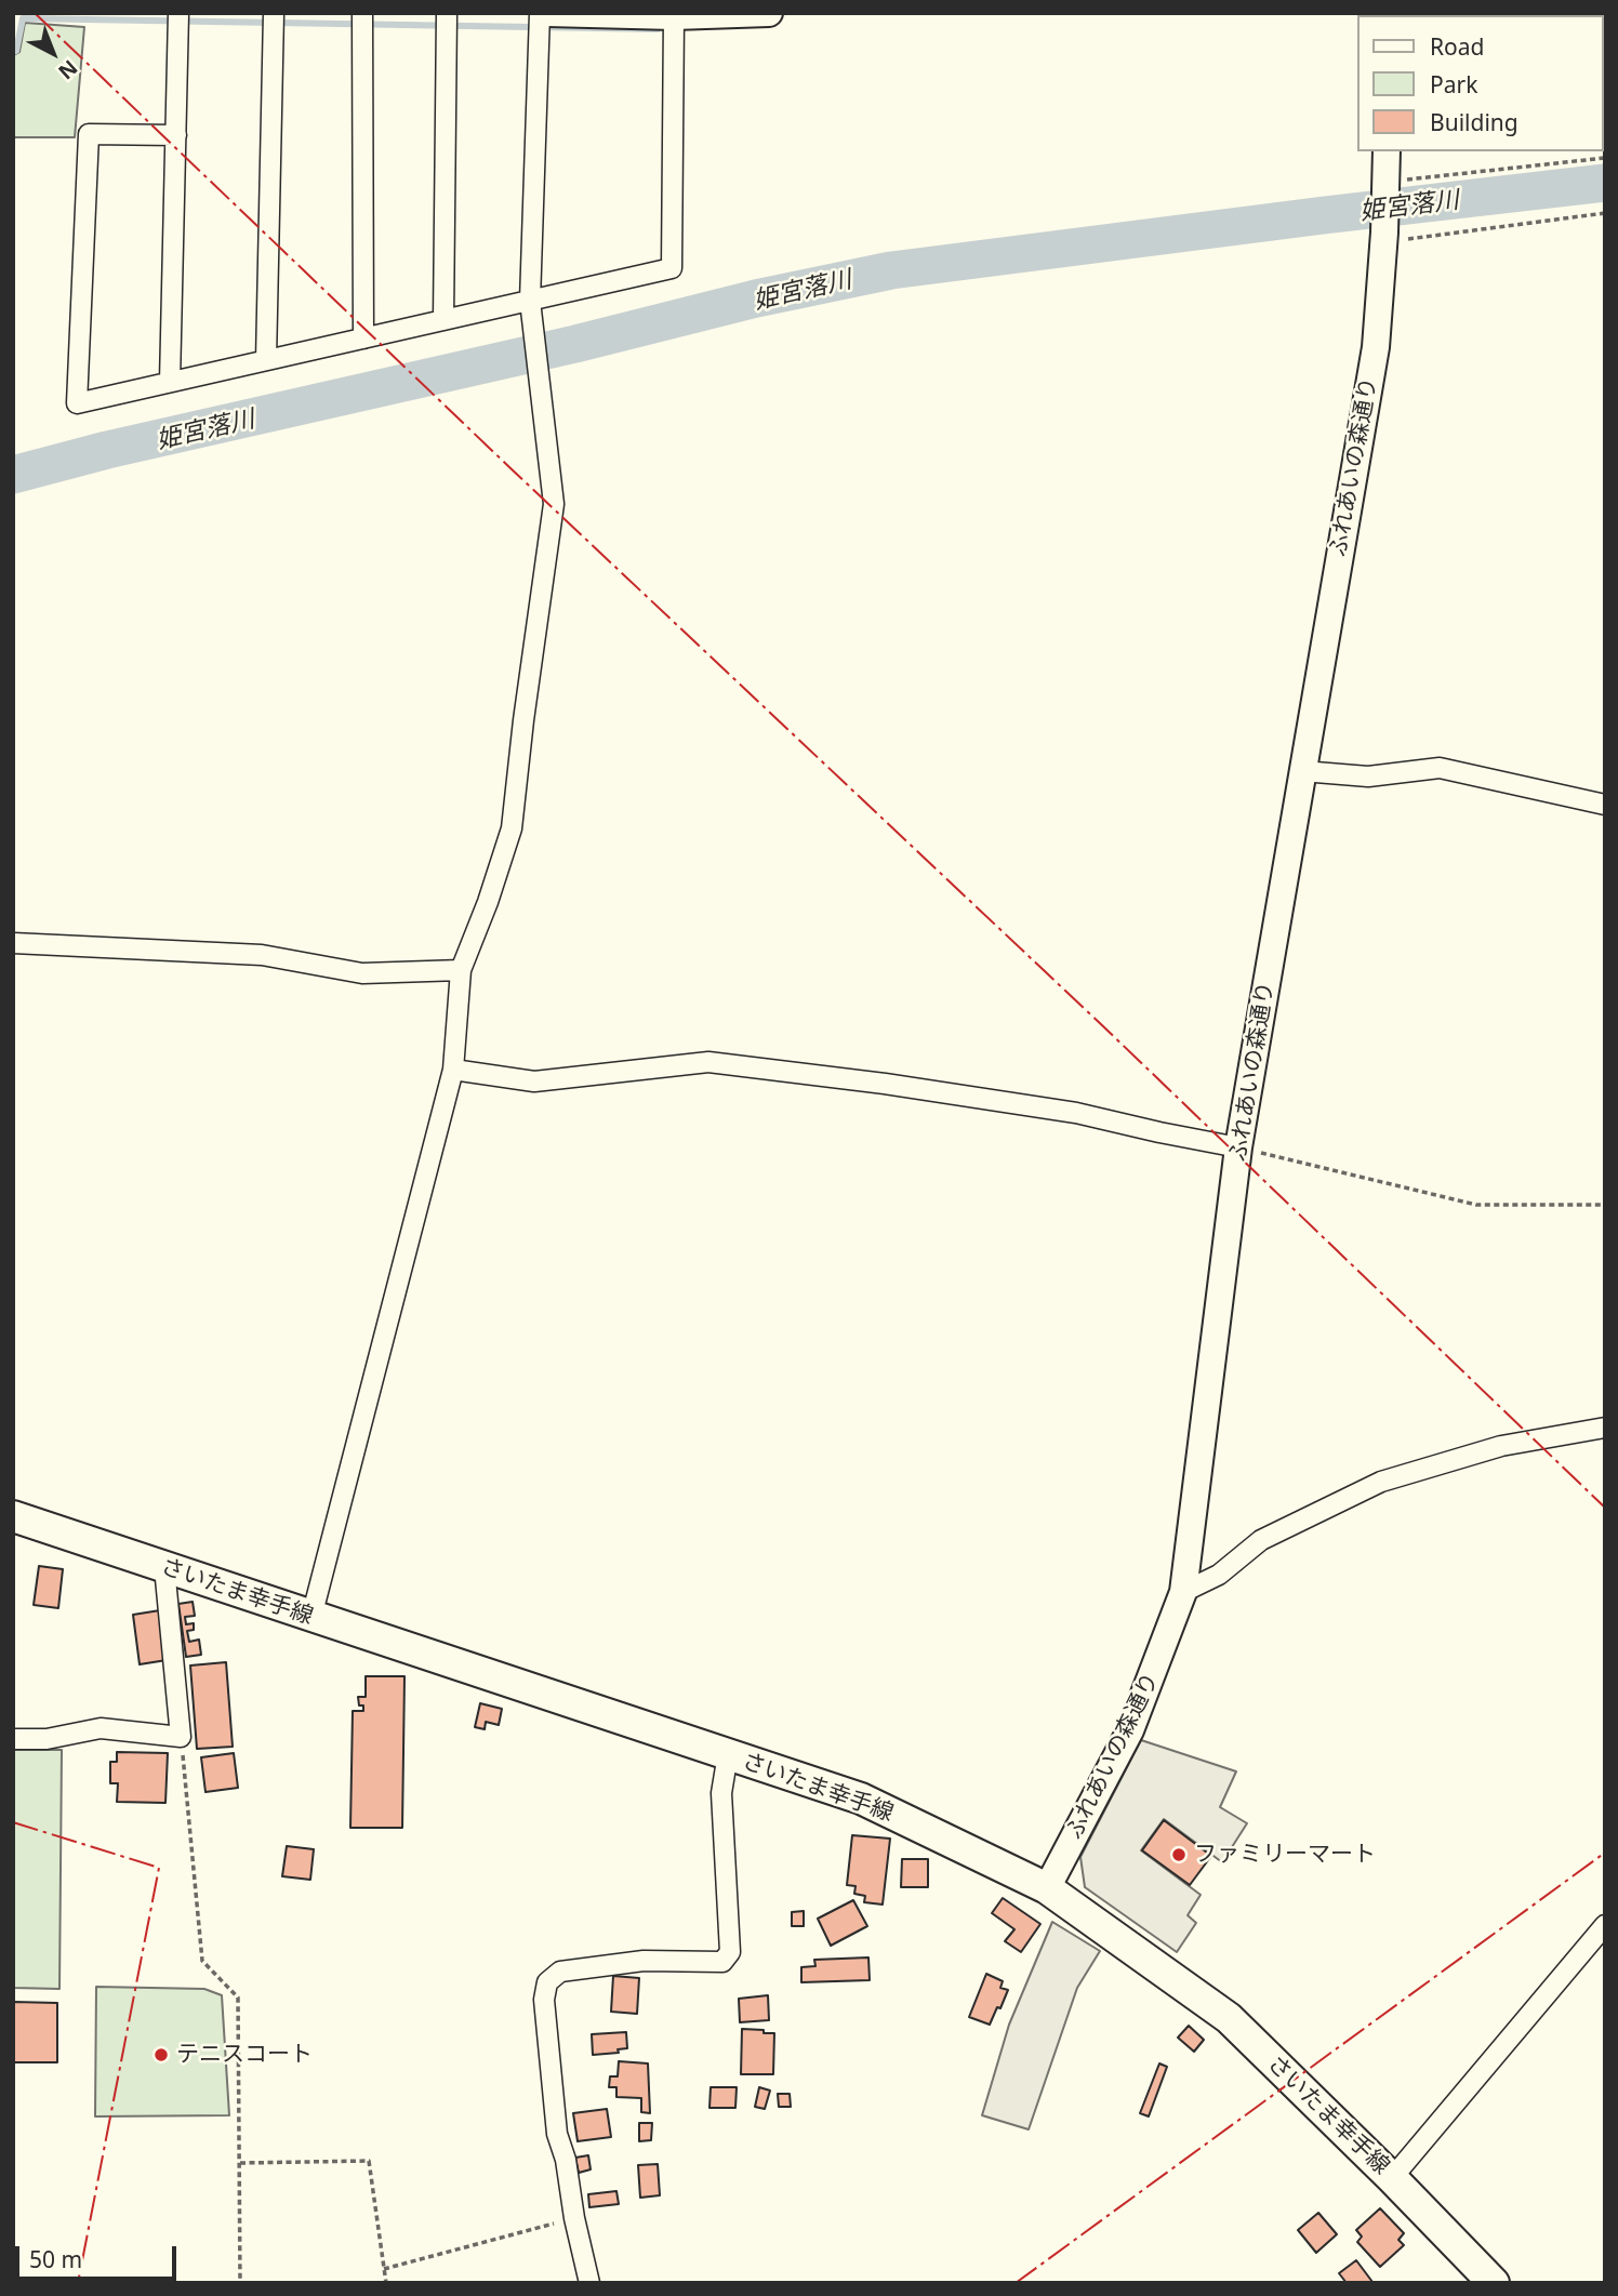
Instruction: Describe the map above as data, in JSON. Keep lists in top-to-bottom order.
{
  "streets": {
    "main road": ["さいたま幸手線"],
    "street": ["ふれあいの森通り"]
  },
  "crossings": [
    ["ふれあいの森通り", "さいたま幸手線"]
  ],
  "water": ["姫宮落川"],
  "places": ["ファミリーマート", "テニスコート"],
  "legend": ["Road", "Park", "Building"],
  "scale_bar": "50 m",
  "north": "bottom right"
}
